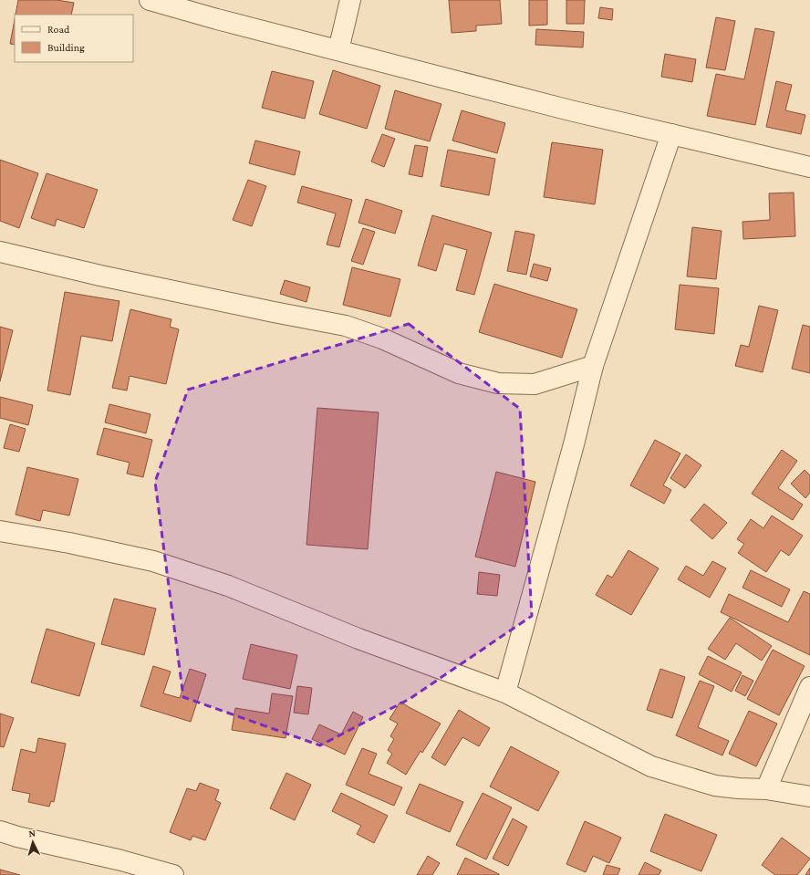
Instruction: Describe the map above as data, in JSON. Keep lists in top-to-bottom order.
{
  "legend": ["Road", "Building"],
  "north": "top"
}
